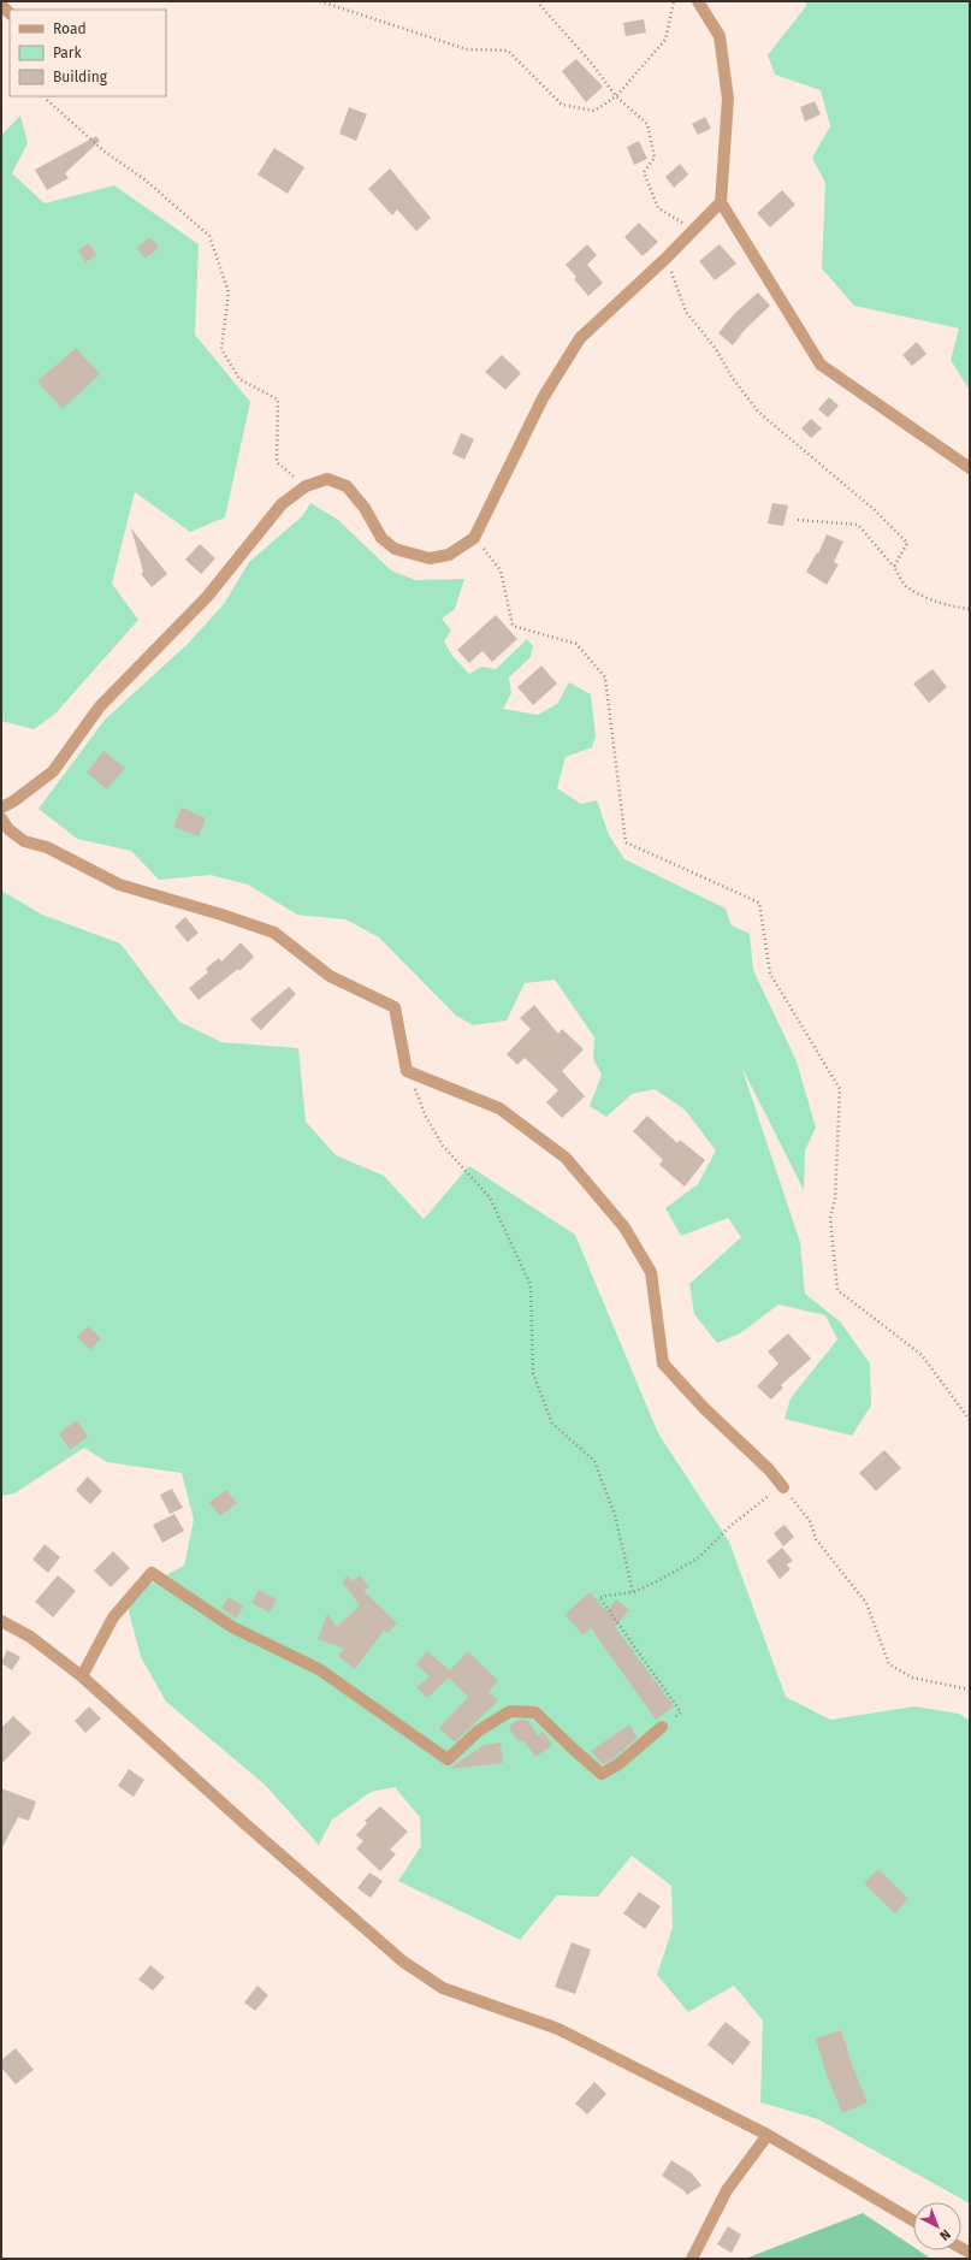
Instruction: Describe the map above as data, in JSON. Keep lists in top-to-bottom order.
{
  "legend": ["Road", "Park", "Building"],
  "north": "bottom right"
}
